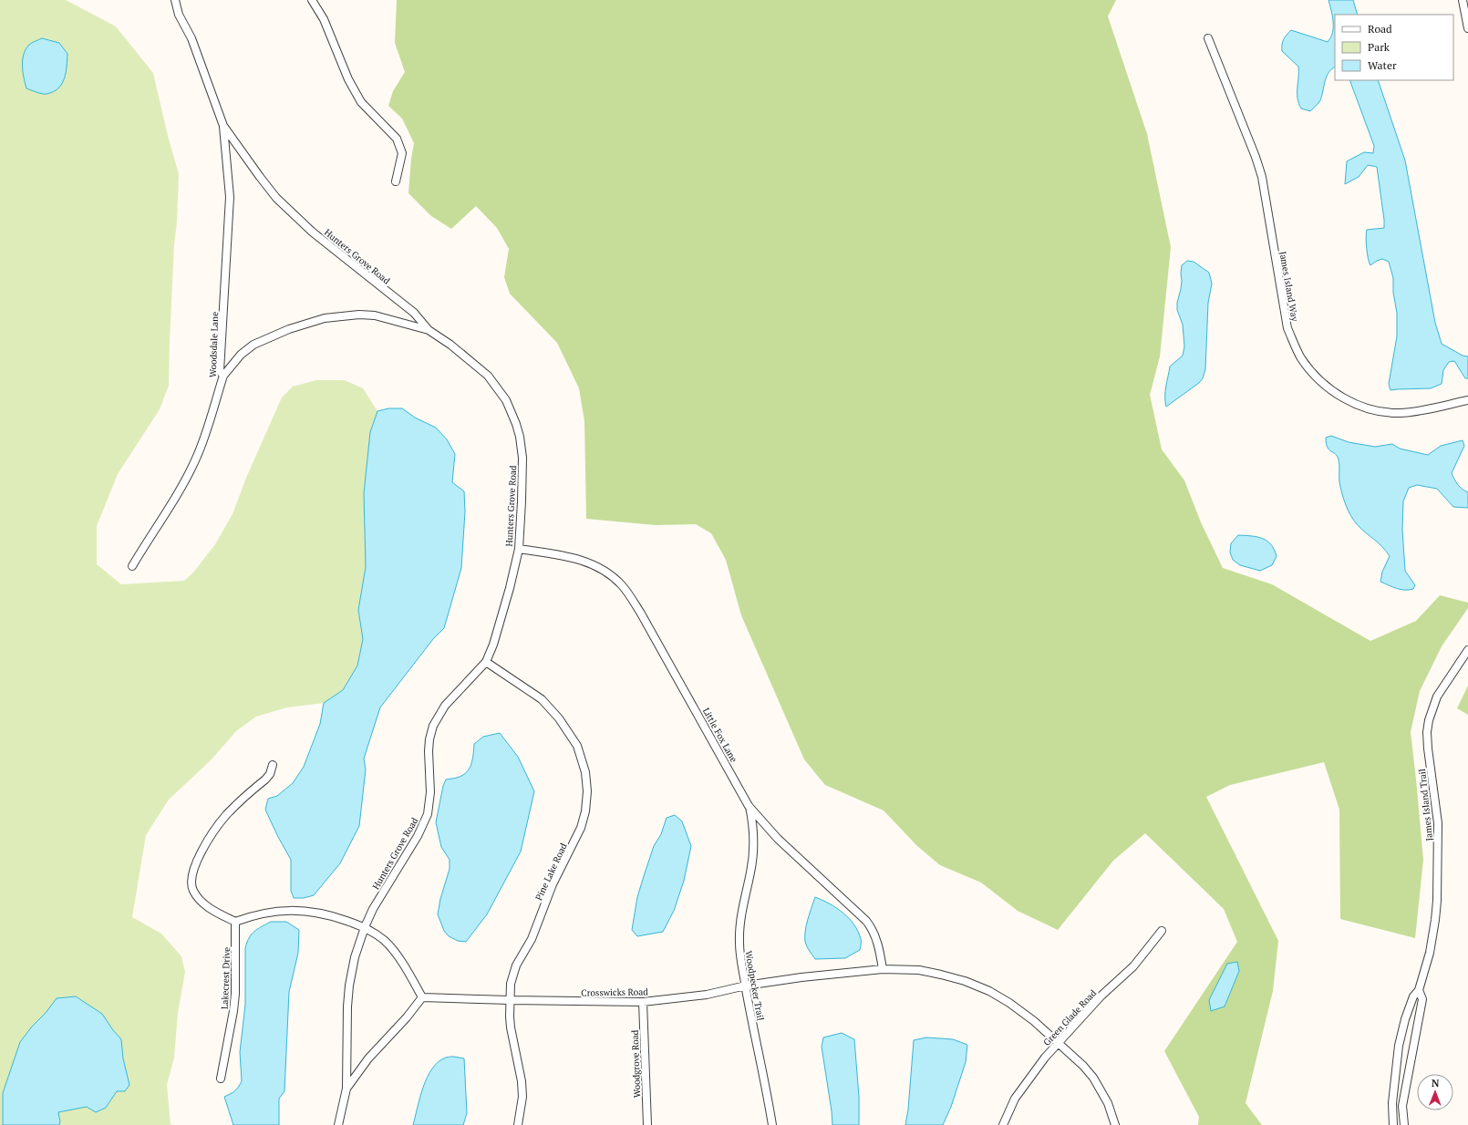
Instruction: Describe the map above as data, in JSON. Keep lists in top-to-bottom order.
{
  "streets": {
    "street": [
      "Hunters Grove Road",
      "James Island Way",
      "Woodsdale Lane",
      "Little Fox Lane",
      "James Island Trail",
      "Pine Lake Road",
      "Lakecrest Drive",
      "Woodpecker Trail",
      "Crosswicks Road",
      "Green Glade Road",
      "Woodgrove Road"
    ]
  },
  "crossings": [
    ["Hunters Grove Road", "Woodsdale Lane"],
    ["Hunters Grove Road", "Little Fox Lane"],
    ["Hunters Grove Road", "Pine Lake Road"],
    ["Little Fox Lane", "Woodpecker Trail"],
    ["Little Fox Lane", "Crosswicks Road"],
    ["Pine Lake Road", "Crosswicks Road"],
    ["Woodpecker Trail", "Crosswicks Road"],
    ["Crosswicks Road", "Green Glade Road"],
    ["Crosswicks Road", "Woodgrove Road"]
  ],
  "legend": ["Road", "Park", "Water"],
  "north": "top"
}
